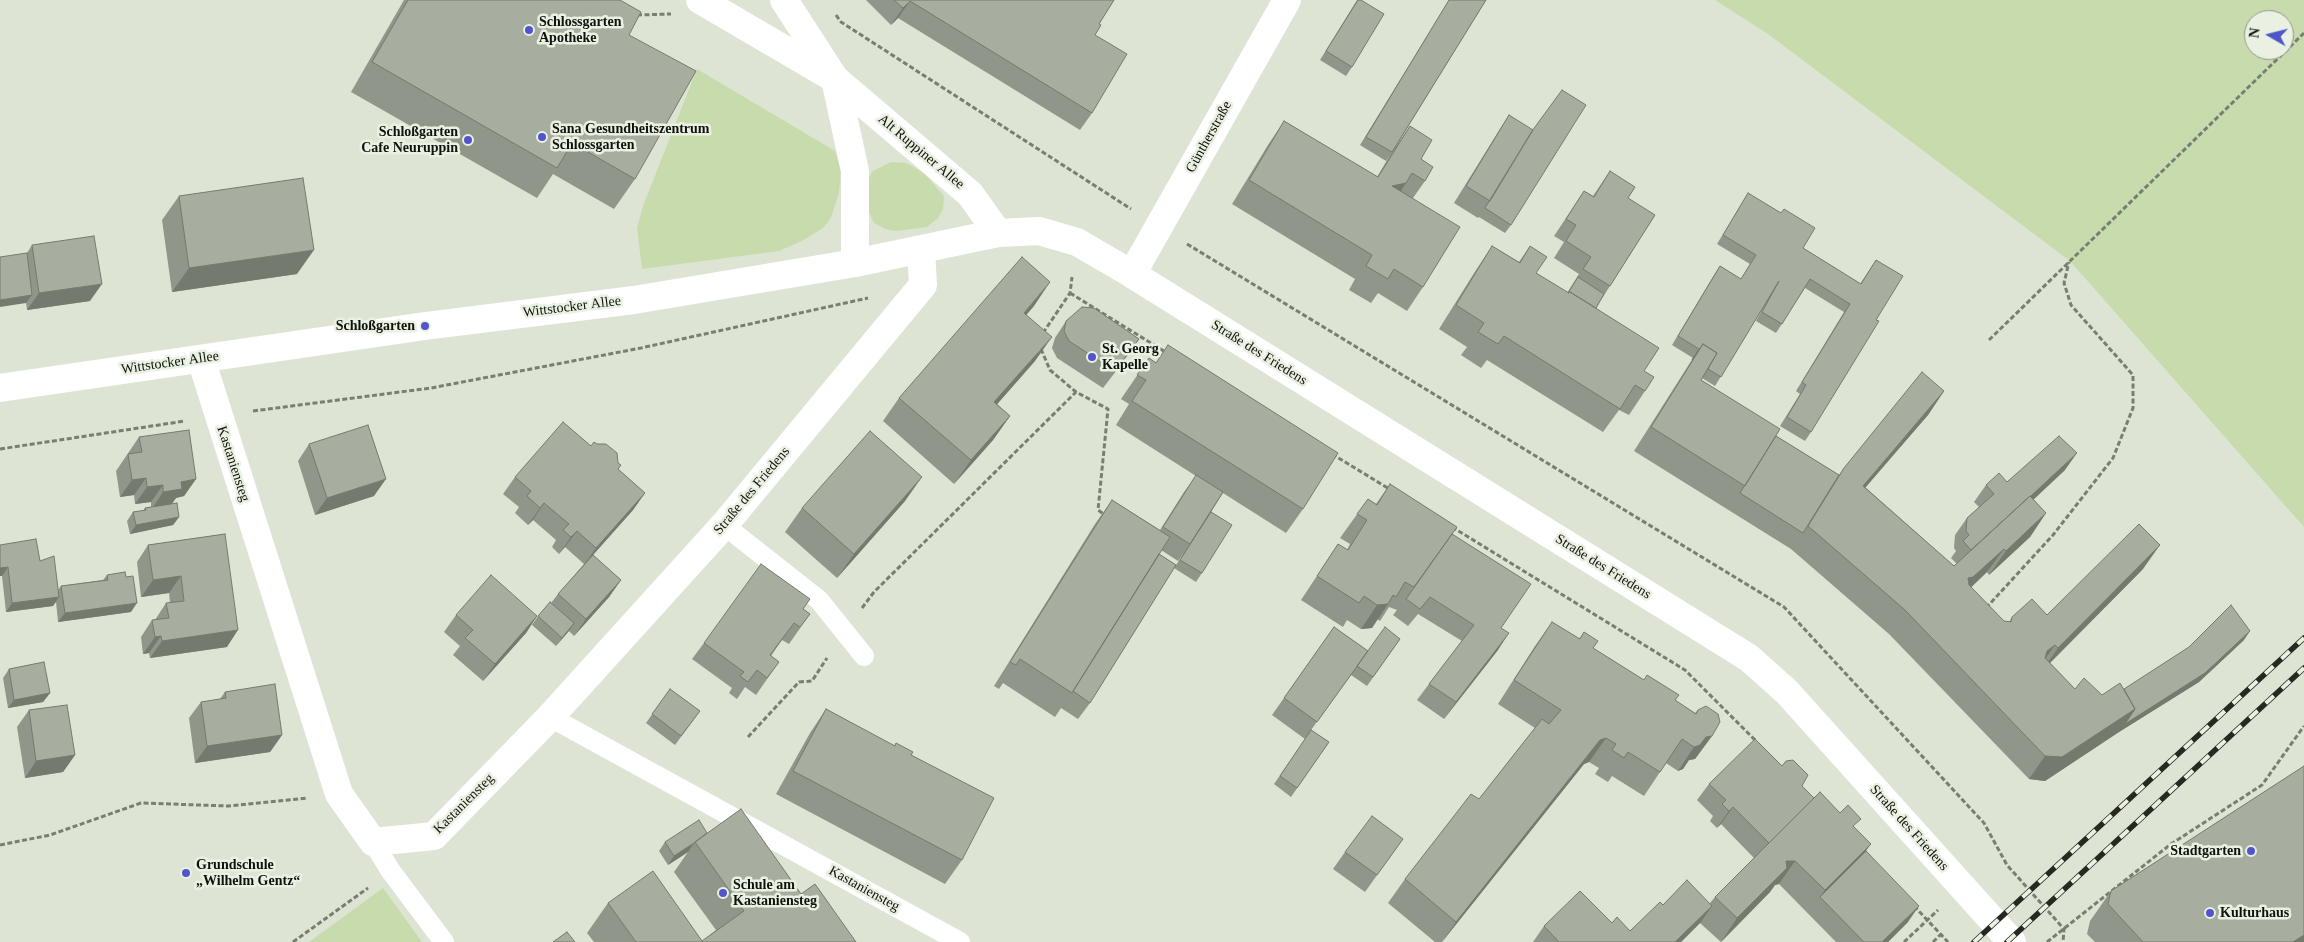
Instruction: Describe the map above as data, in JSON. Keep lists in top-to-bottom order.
{
  "streets": {
    "street": [
      "Güntherstraße",
      "Alt Ruppiner Allee",
      "Wittstocker Allee",
      "Straße des Friedens",
      "Kastaniensteg"
    ]
  },
  "crossings": [
    ["Güntherstraße", "Wittstocker Allee"],
    ["Güntherstraße", "Straße des Friedens"],
    ["Alt Ruppiner Allee", "Wittstocker Allee"],
    ["Wittstocker Allee", "Straße des Friedens"],
    ["Wittstocker Allee", "Kastaniensteg"],
    ["Straße des Friedens", "Kastaniensteg"]
  ],
  "places": [
    "Schlossgarten Apotheke",
    "Sana Gesundheitszentrum Schlossgarten",
    "Schloßgarten Cafe Neuruppin",
    "Schloßgarten",
    "St. Georg Kapelle",
    "Stadtgarten",
    "Grundschule „Wilhelm Gentz“",
    "Schule am Kastaniensteg",
    "Kulturhaus"
  ],
  "north": "left"
}
